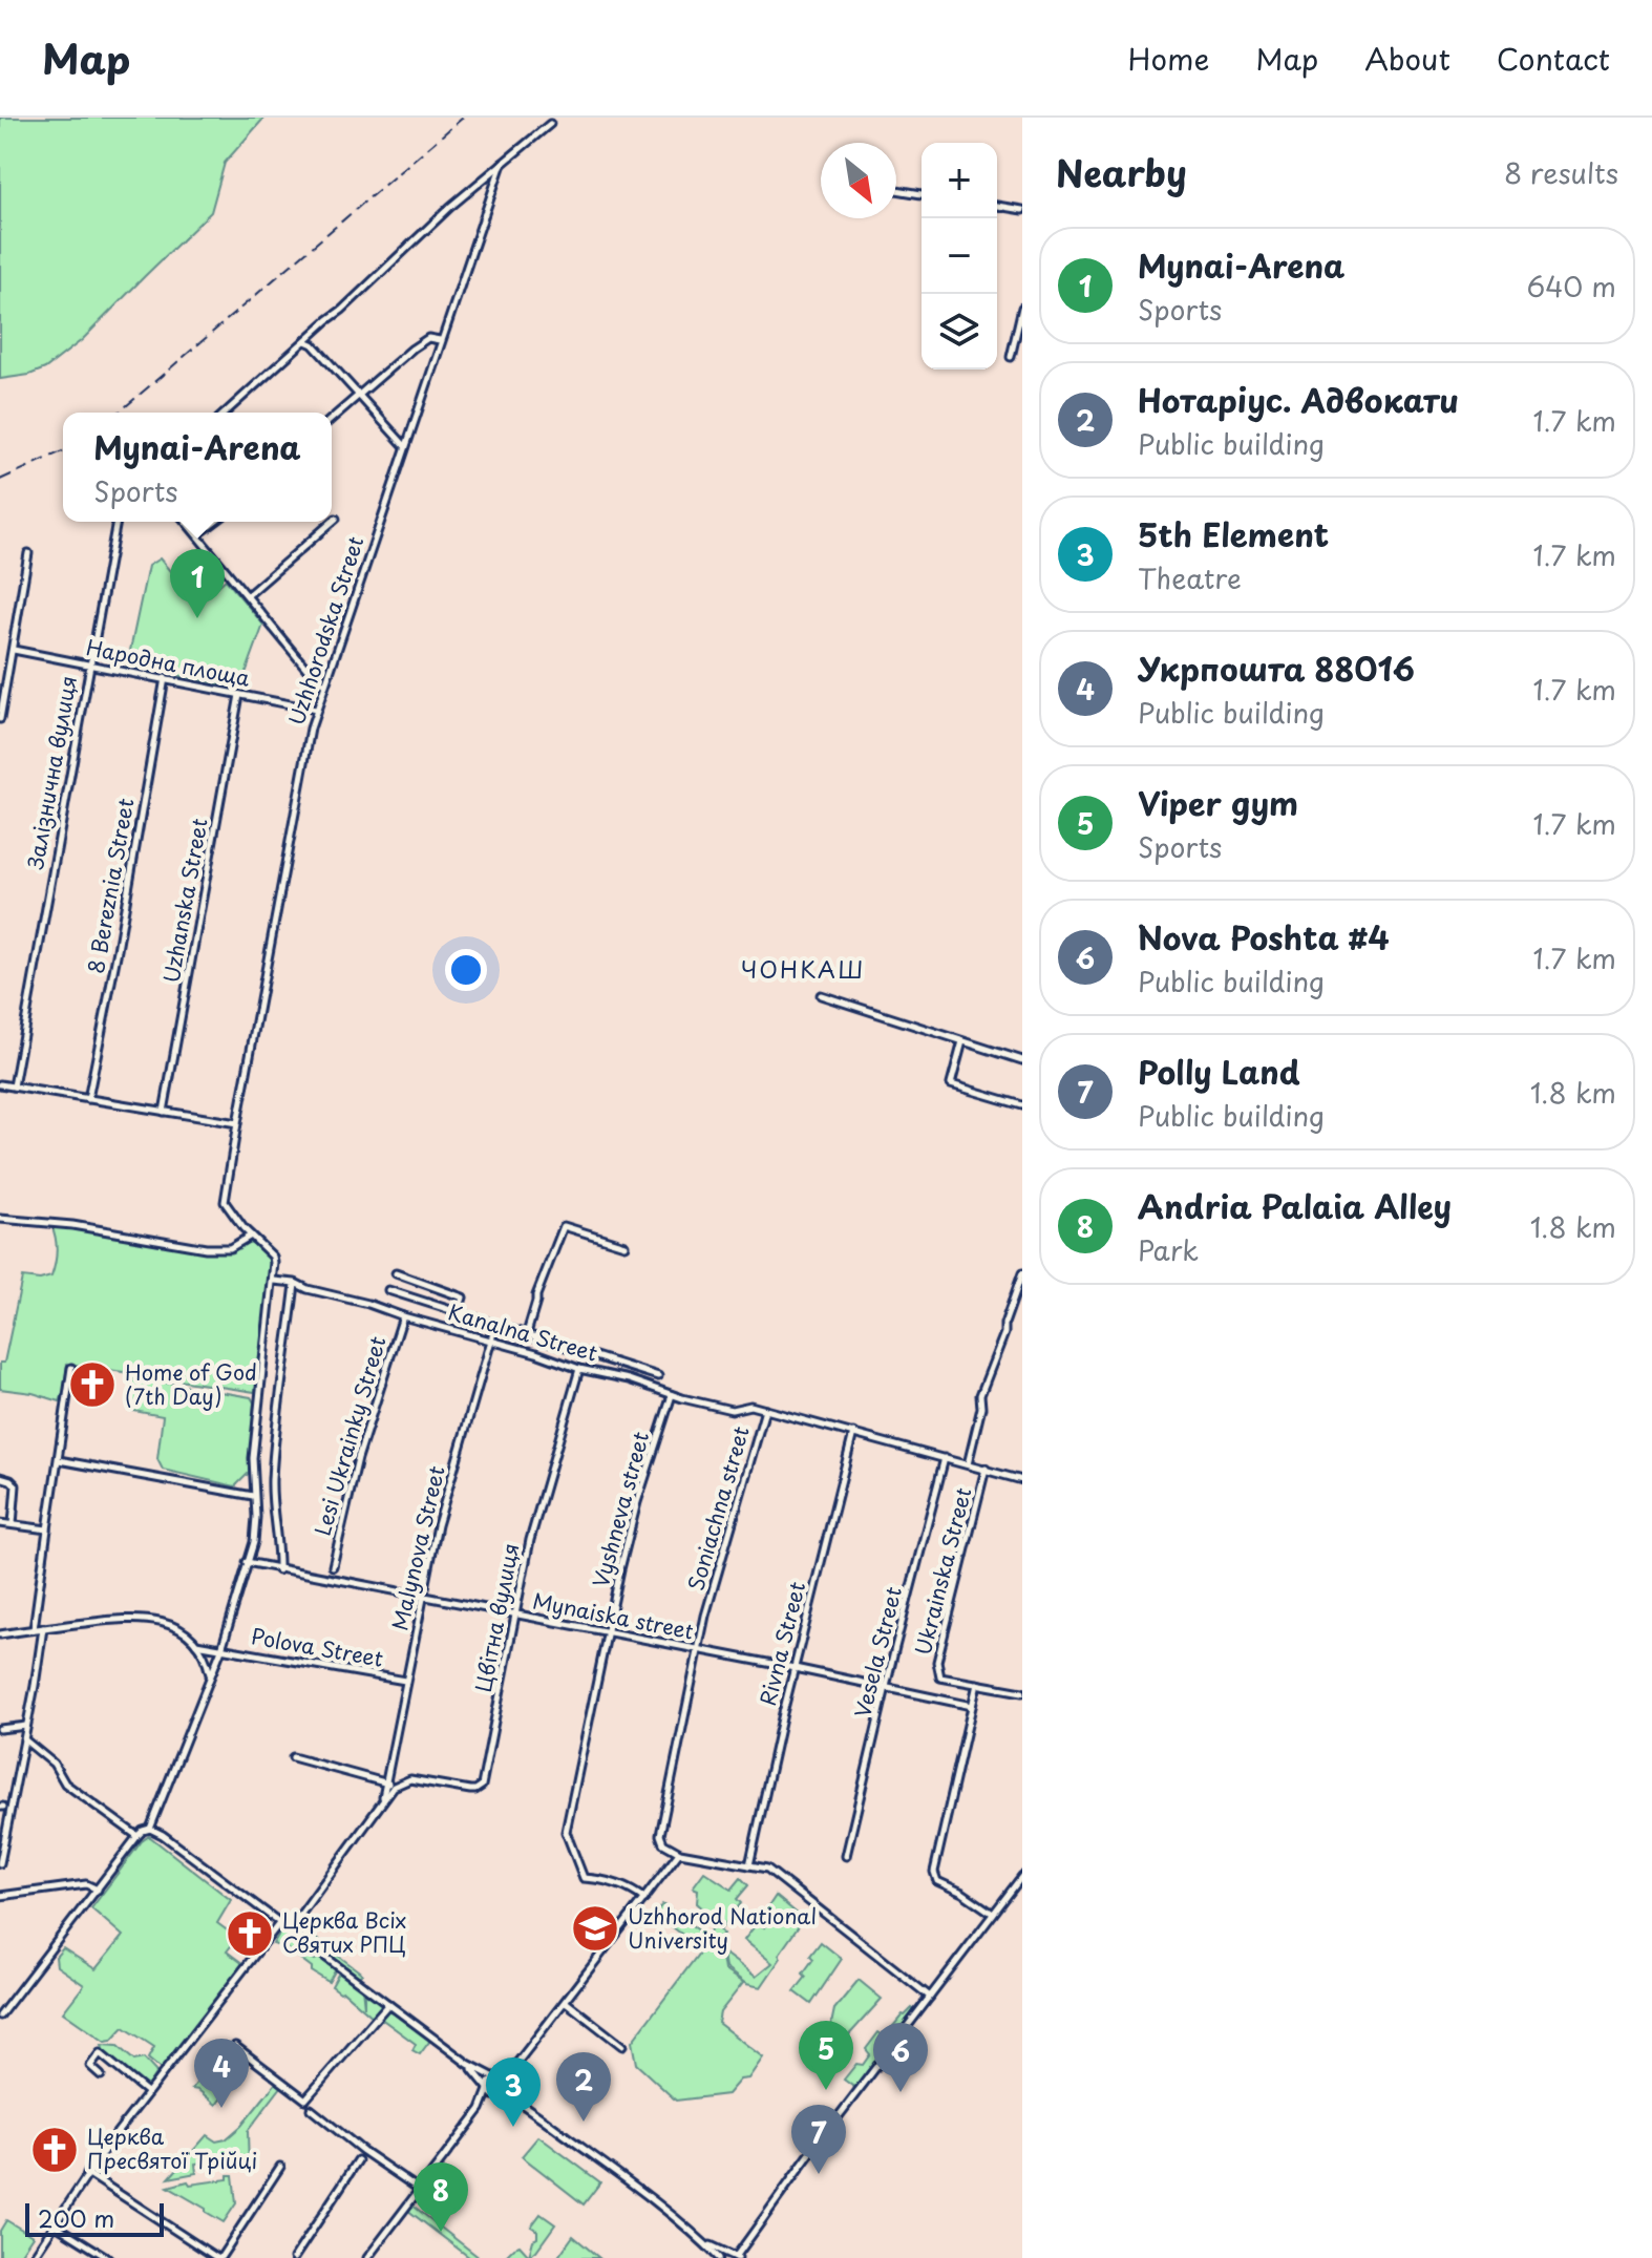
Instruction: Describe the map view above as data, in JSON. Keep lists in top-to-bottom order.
{
  "streets": {
    "street": [
      "Uzhhorodska Street",
      "Народна площа",
      "Залізнична вулиця",
      "8 Bereznia Street",
      "Uzhanska Street",
      "Kanalna Street",
      "Lesi Ukrainky Street",
      "Soniachna street",
      "Vyshneva street",
      "Malynova Street",
      "Ukrainska Street",
      "Mynaiska street",
      "Цвітна вулиця",
      "Rivna Street",
      "Polova Street",
      "Vesela Street"
    ]
  },
  "crossings": [
    ["Uzhhorodska Street", "Народна площа"],
    ["Uzhhorodska Street", "Kanalna Street"],
    ["Народна площа", "Залізнична вулиця"],
    ["Народна площа", "8 Bereznia Street"],
    ["Народна площа", "Uzhanska Street"],
    ["Kanalna Street", "Lesi Ukrainky Street"],
    ["Kanalna Street", "Soniachna street"],
    ["Kanalna Street", "Vyshneva street"],
    ["Kanalna Street", "Malynova Street"],
    ["Kanalna Street", "Ukrainska Street"],
    ["Kanalna Street", "Цвітна вулиця"],
    ["Kanalna Street", "Rivna Street"],
    ["Kanalna Street", "Vesela Street"],
    ["Soniachna street", "Mynaiska street"],
    ["Vyshneva street", "Mynaiska street"],
    ["Malynova Street", "Mynaiska street"],
    ["Malynova Street", "Polova Street"],
    ["Mynaiska street", "Цвітна вулиця"],
    ["Mynaiska street", "Rivna Street"],
    ["Mynaiska street", "Vesela Street"]
  ],
  "districts": ["ЧОНКАШ"],
  "places": {
    "church": ["Home of God (7th Day)", "Церква Всіх Святих РПЦ", "Церква Пресвятої Трійці"],
    "school or university": ["Uzhhorod National University"]
  },
  "scale_bar": "200 m",
  "north": "bottom right",
  "page": {
    "header": "Map",
    "nav": [
      "Home",
      "Map",
      "About",
      "Contact"
    ],
    "heading": ["Nearby", "8 results"],
    "map_buttons": ["+", "−"],
    "list": [
      {
        "mark": "1",
        "name": "Mynai-Arena",
        "note": "Sports",
        "value": "640 m"
      },
      {
        "mark": "2",
        "name": "Нотаріус. Адвокати",
        "note": "Public building",
        "value": "1.7 km"
      },
      {
        "mark": "3",
        "name": "5th Element",
        "note": "Theatre",
        "value": "1.7 km"
      },
      {
        "mark": "4",
        "name": "Укрпошта 88016",
        "note": "Public building",
        "value": "1.7 km"
      },
      {
        "mark": "5",
        "name": "Viper gym",
        "note": "Sports",
        "value": "1.7 km"
      },
      {
        "mark": "6",
        "name": "Nova Poshta #4",
        "note": "Public building",
        "value": "1.7 km"
      },
      {
        "mark": "7",
        "name": "Polly Land",
        "note": "Public building",
        "value": "1.8 km"
      },
      {
        "mark": "8",
        "name": "Andria Palaia Alley",
        "note": "Park",
        "value": "1.8 km"
      }
    ],
    "popup": ["Mynai-Arena", "Sports"],
    "pins": [
      "1",
      "5",
      "6",
      "4",
      "2",
      "3",
      "7",
      "8"
    ],
    "scale": "200 m"
  }
}
